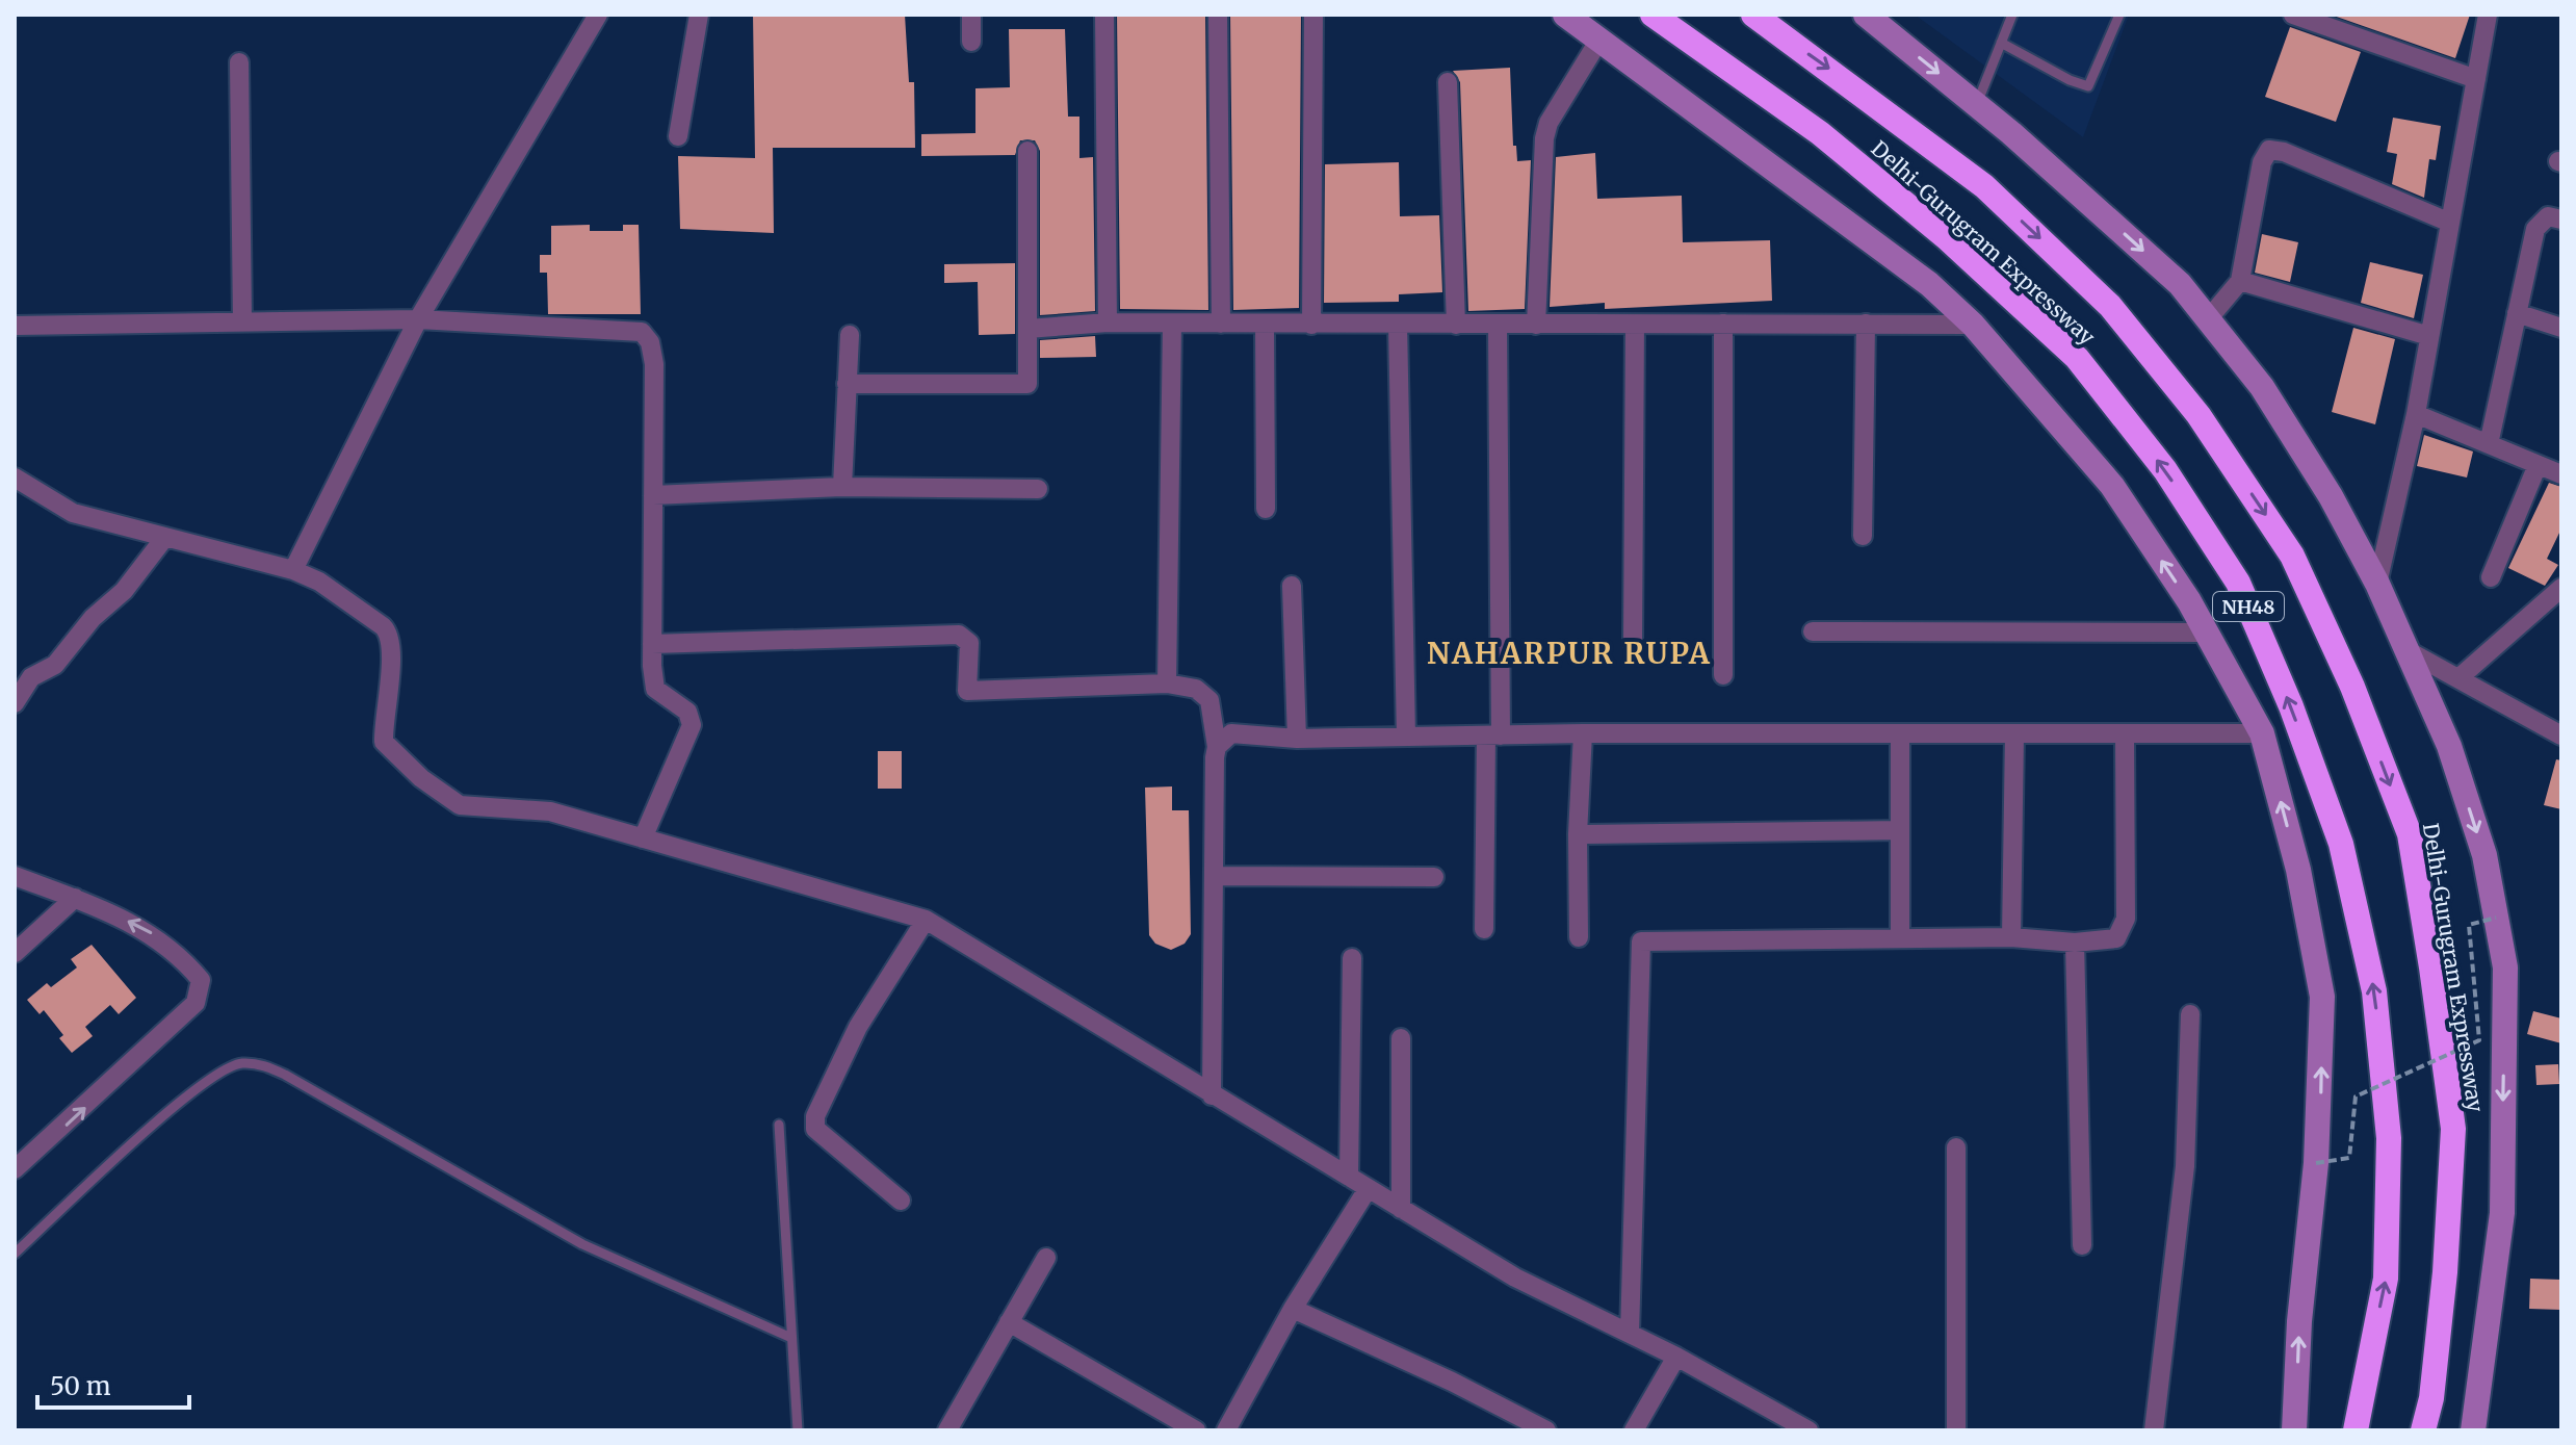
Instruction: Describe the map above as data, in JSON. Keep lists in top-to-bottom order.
{
  "streets": {
    "highway": ["Delhi-Gurugram Expressway", "NH48"]
  },
  "districts": ["NAHARPUR RUPA"],
  "scale_bar": "50 m"
}
